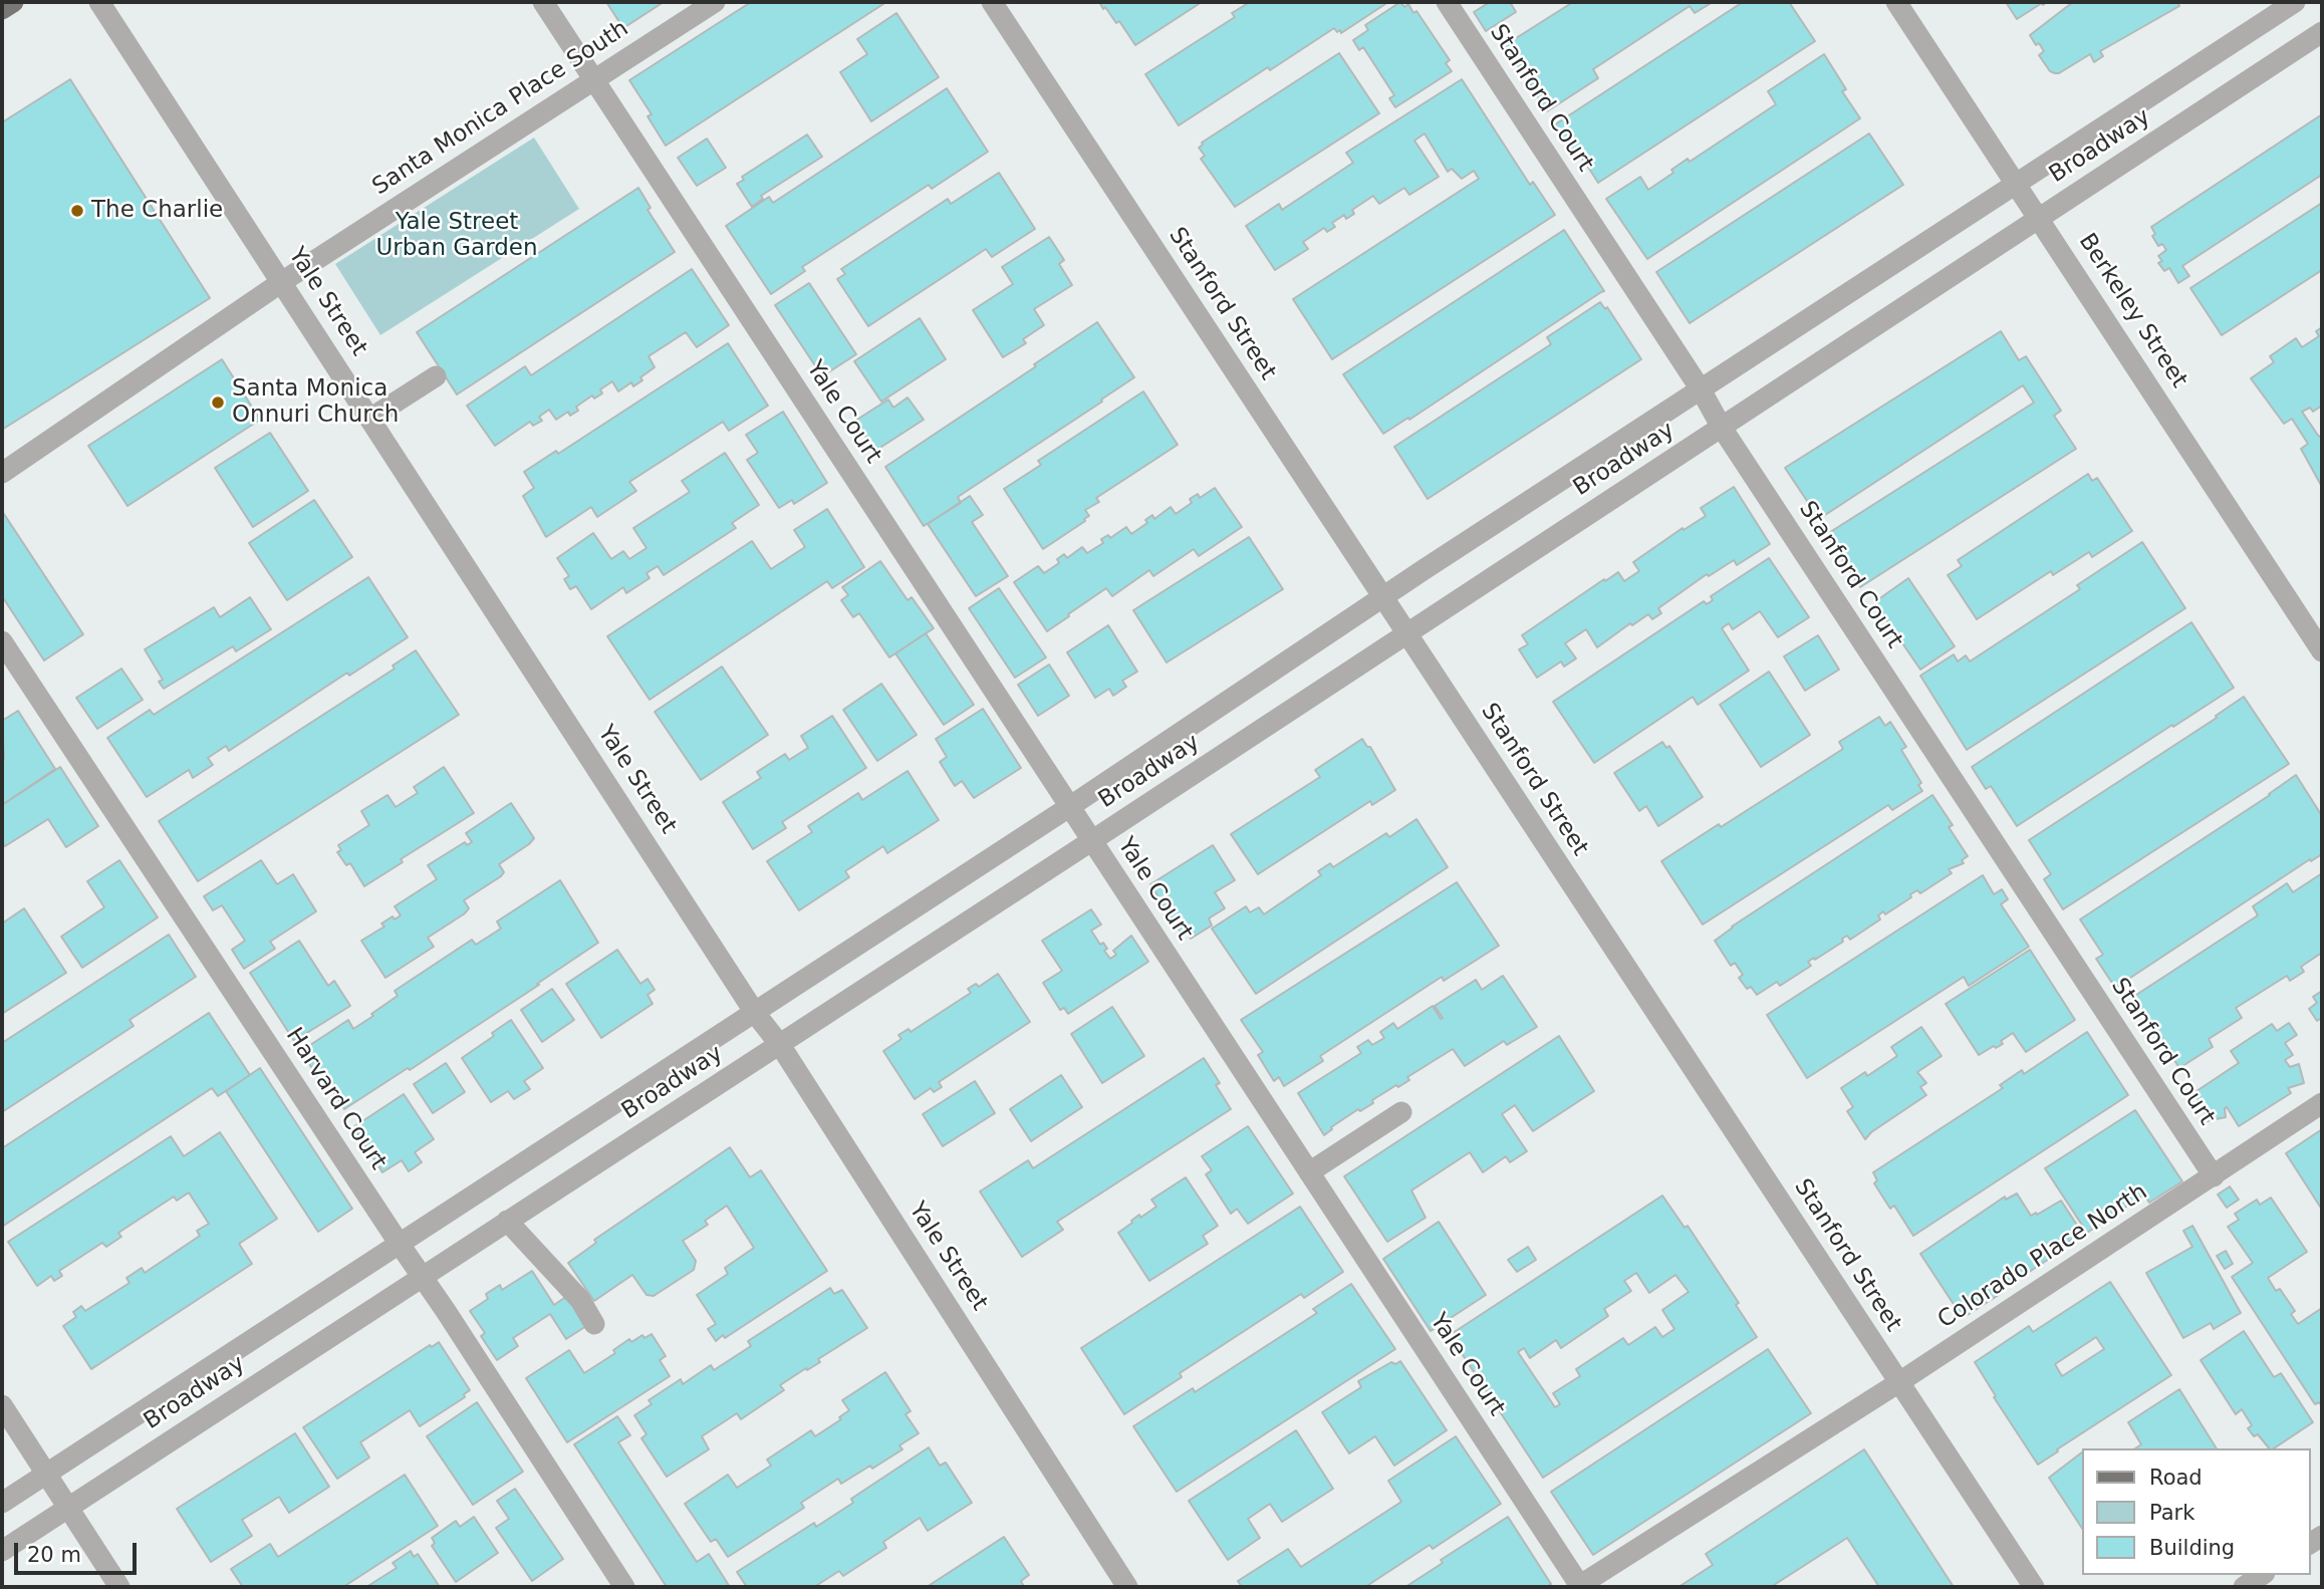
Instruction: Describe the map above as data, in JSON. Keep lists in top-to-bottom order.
{
  "streets": {
    "street": [
      "Stanford Court",
      "Santa Monica Place South",
      "Broadway",
      "Yale Street",
      "Stanford Street",
      "Berkeley Street",
      "Yale Court",
      "Harvard Court",
      "Colorado Place North"
    ]
  },
  "crossings": [
    ["Stanford Court", "Broadway"],
    ["Stanford Court", "Colorado Place North"],
    ["Santa Monica Place South", "Yale Street"],
    ["Santa Monica Place South", "Yale Court"],
    ["Broadway", "Yale Street"],
    ["Broadway", "Stanford Street"],
    ["Broadway", "Berkeley Street"],
    ["Broadway", "Yale Court"],
    ["Broadway", "Harvard Court"],
    ["Stanford Street", "Colorado Place North"],
    ["Yale Court", "Colorado Place North"]
  ],
  "parks": ["Yale Street Urban Garden"],
  "places": ["The Charlie", "Santa Monica Onnuri Church"],
  "legend": ["Road", "Park", "Building"],
  "scale_bar": "20 m"
}
